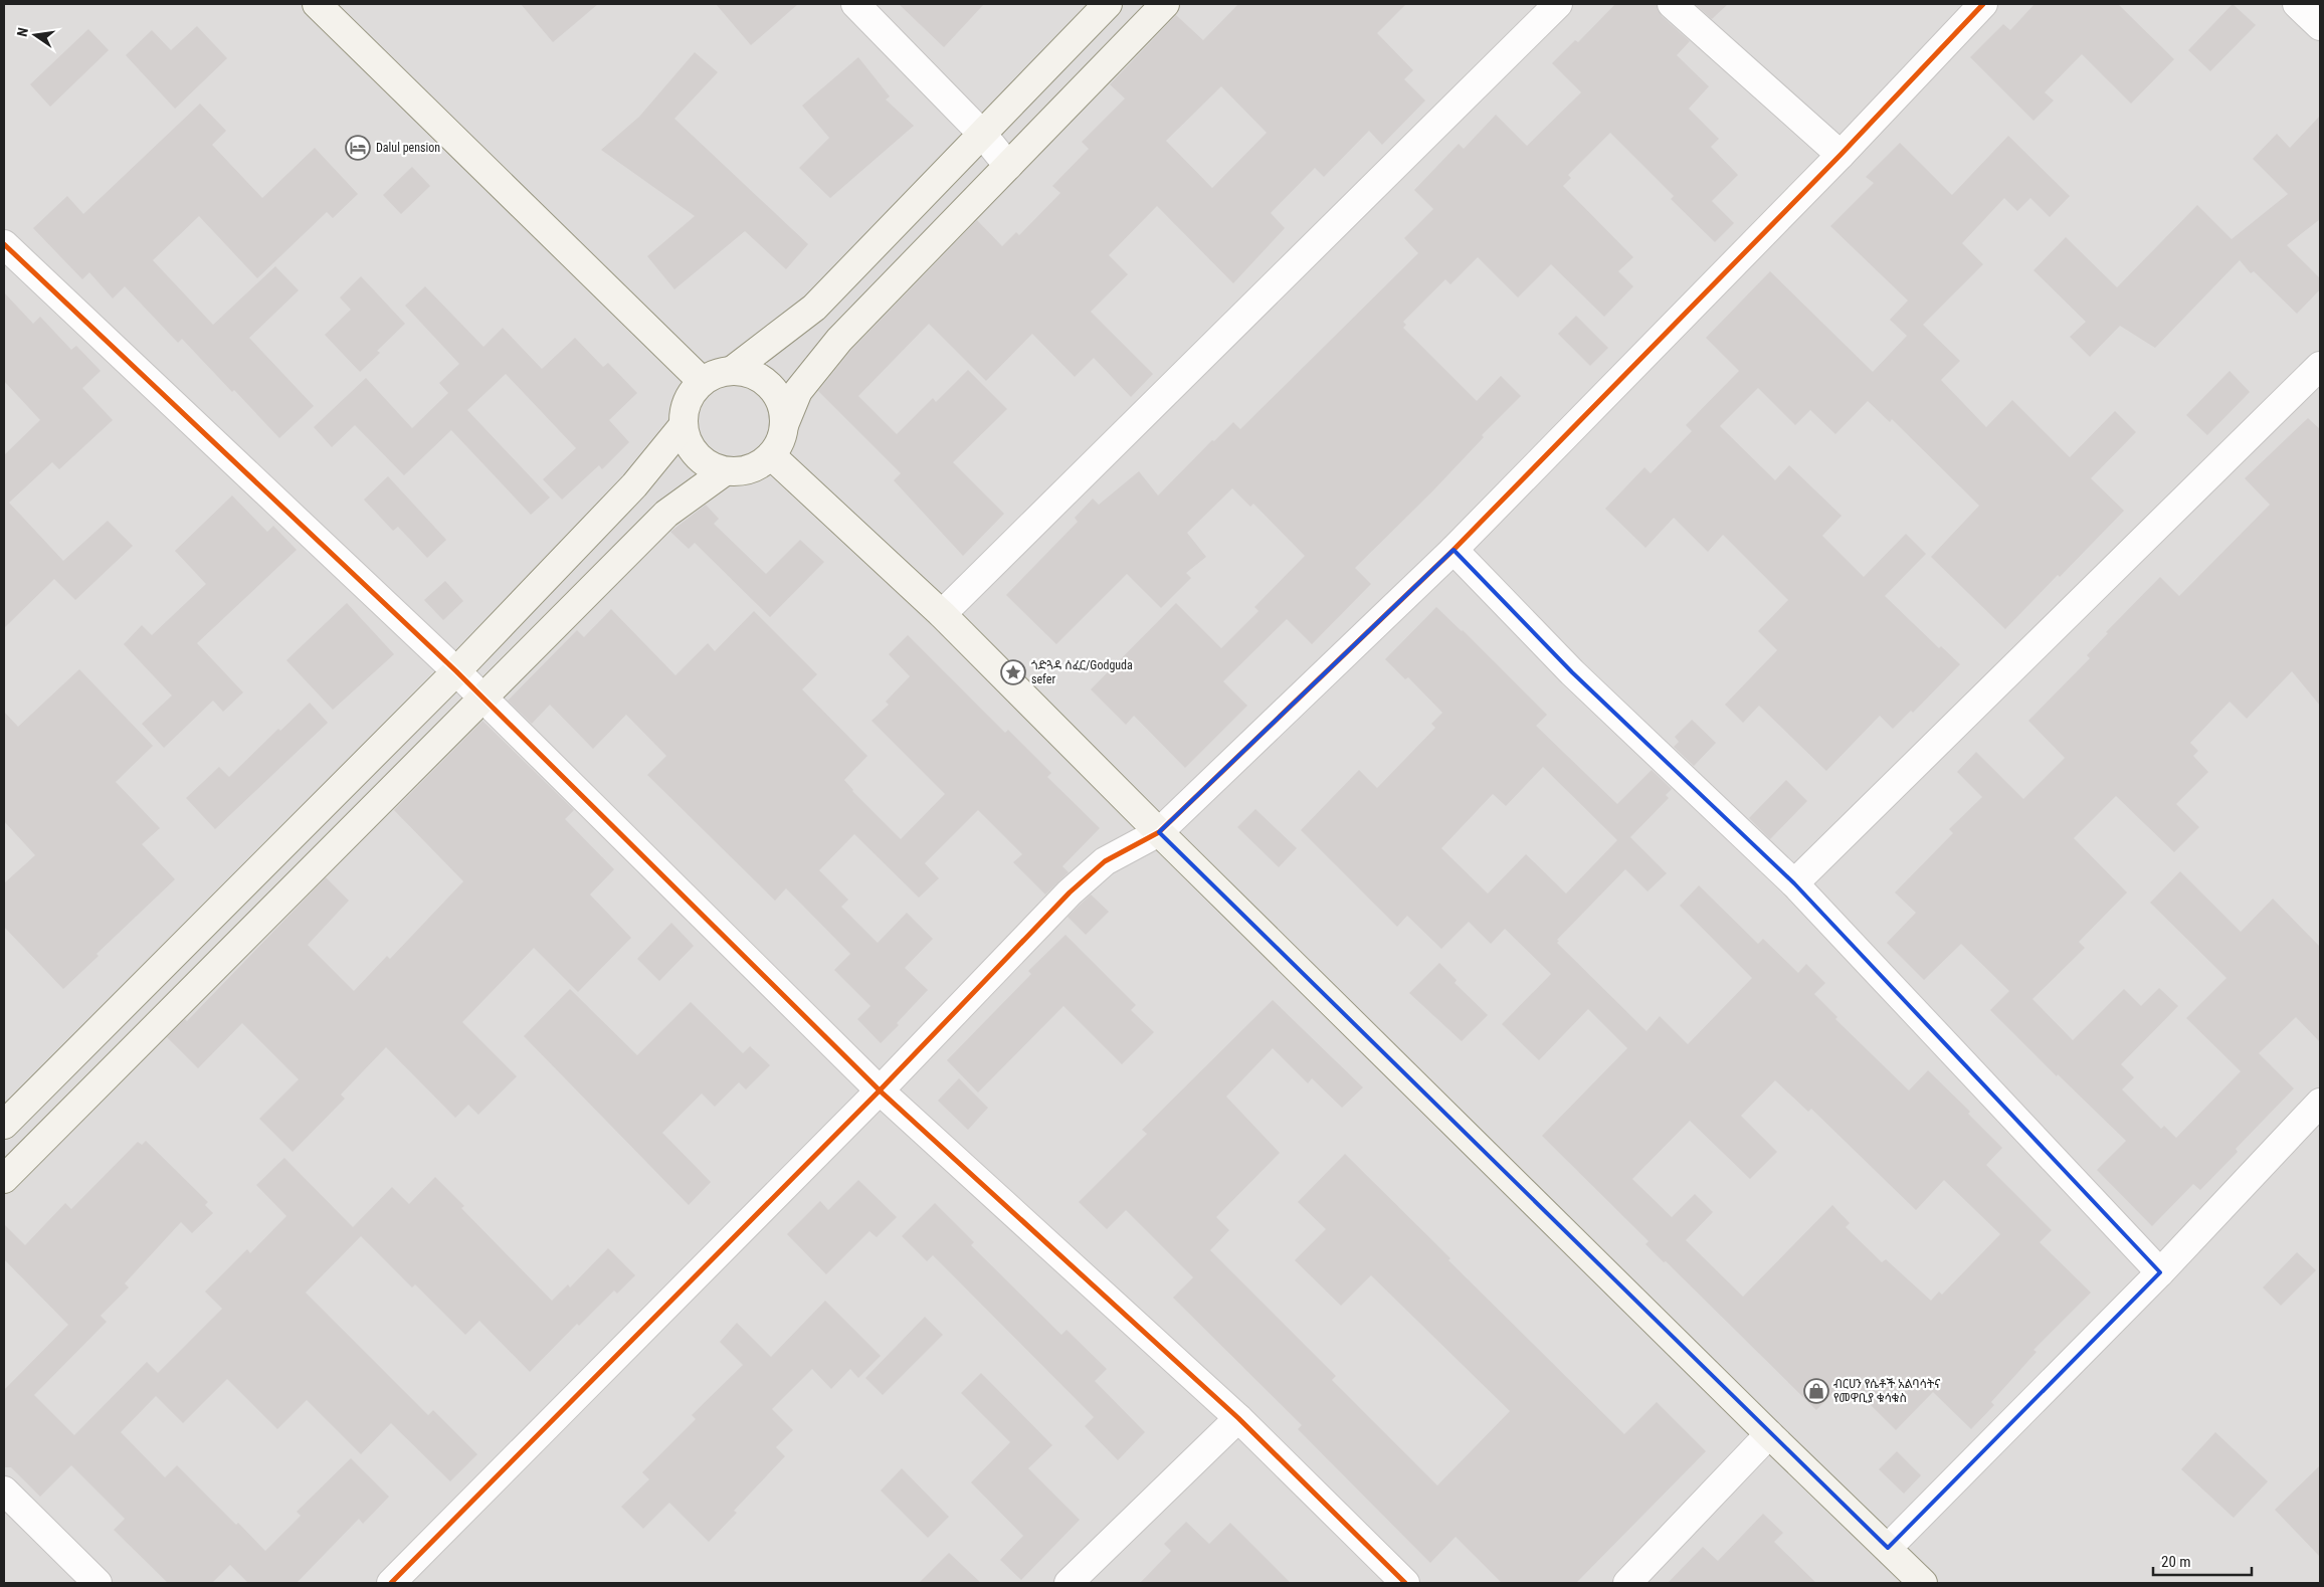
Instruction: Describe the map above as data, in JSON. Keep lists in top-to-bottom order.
{
  "places": {
    "hotel": ["Dalul pension"],
    "place": ["ጎድጓዳ ሰፈር/Godguda sefer"],
    "shop": ["ብርሀን የሴቶች አልባሳትና የመዋቢያ ቁሳቁስ"]
  },
  "scale_bar": "20 m",
  "north": "left"
}
